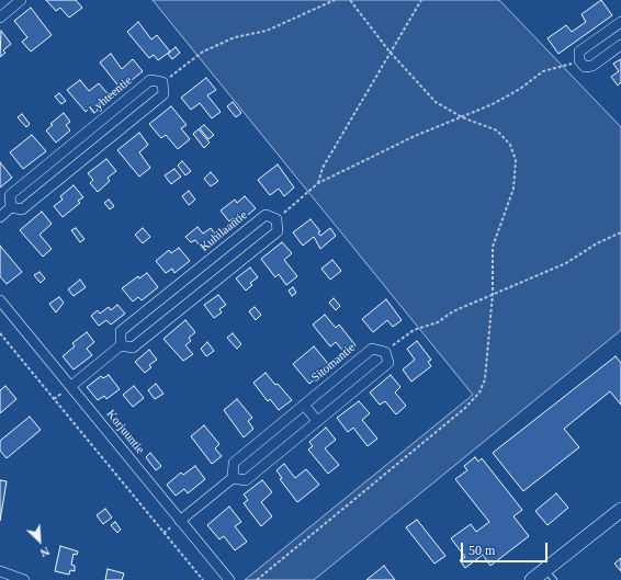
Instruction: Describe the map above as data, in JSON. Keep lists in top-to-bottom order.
{
  "streets": {
    "street": [
      "Lyhteentie",
      "Kuhilaantie",
      "Sitomantie",
      "Korjuuntie"
    ]
  },
  "scale_bar": "50 m",
  "north": "bottom right"
}
